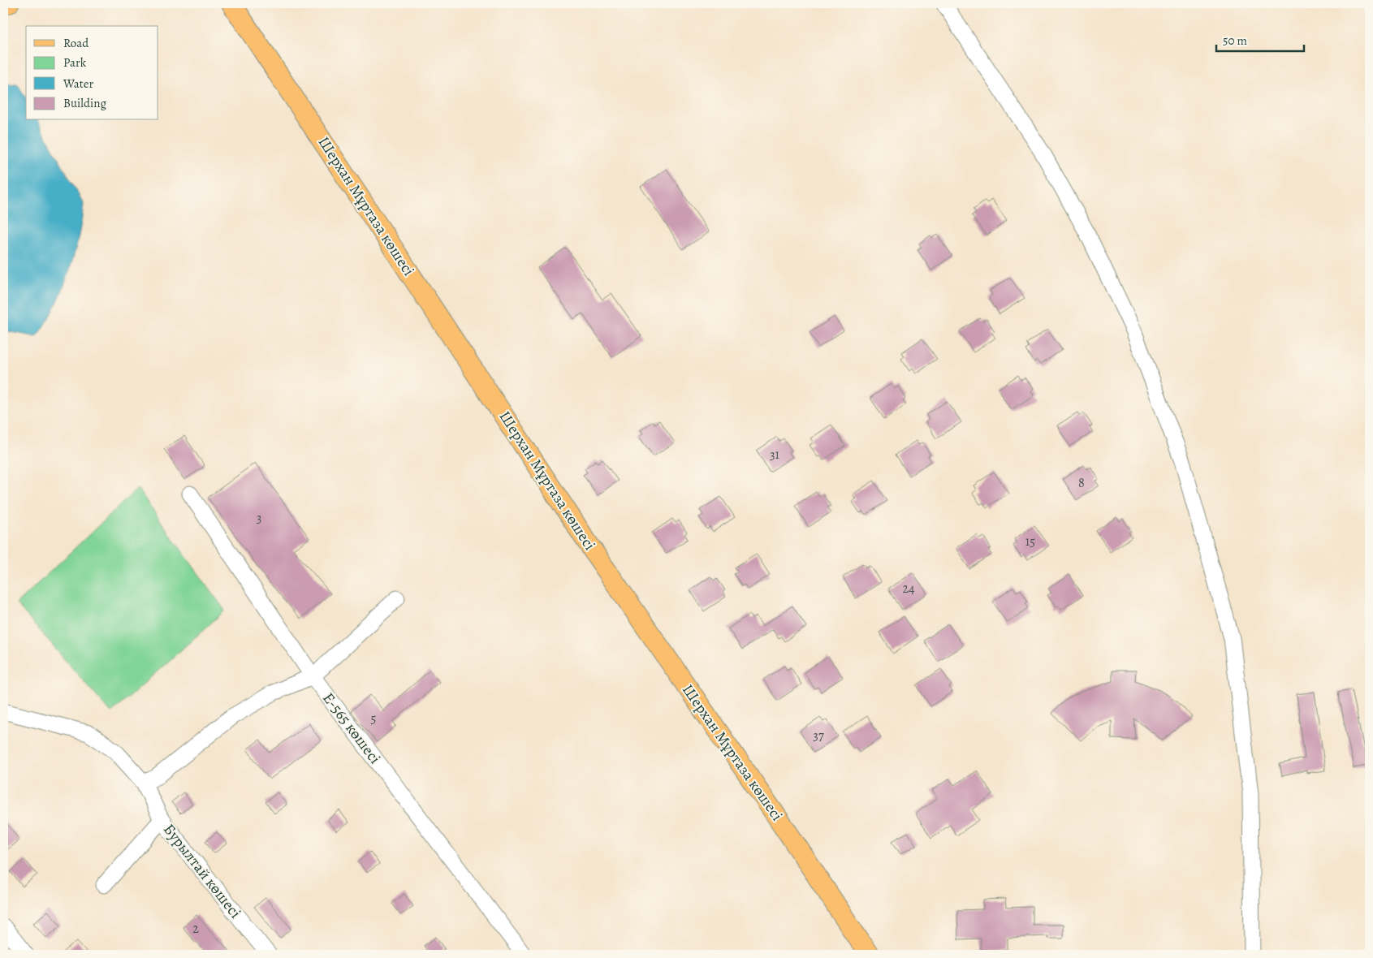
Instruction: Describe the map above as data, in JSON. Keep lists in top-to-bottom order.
{
  "streets": {
    "main road": ["Шерхан Мұртаза көшесі"],
    "street": ["Е-565 көшесі", "Бурылтай көшесі"]
  },
  "house_numbers": [
    "31",
    "8",
    "3",
    "15",
    "24",
    "5",
    "37",
    "2"
  ],
  "legend": [
    "Road",
    "Park",
    "Water",
    "Building"
  ],
  "scale_bar": "50 m"
}
